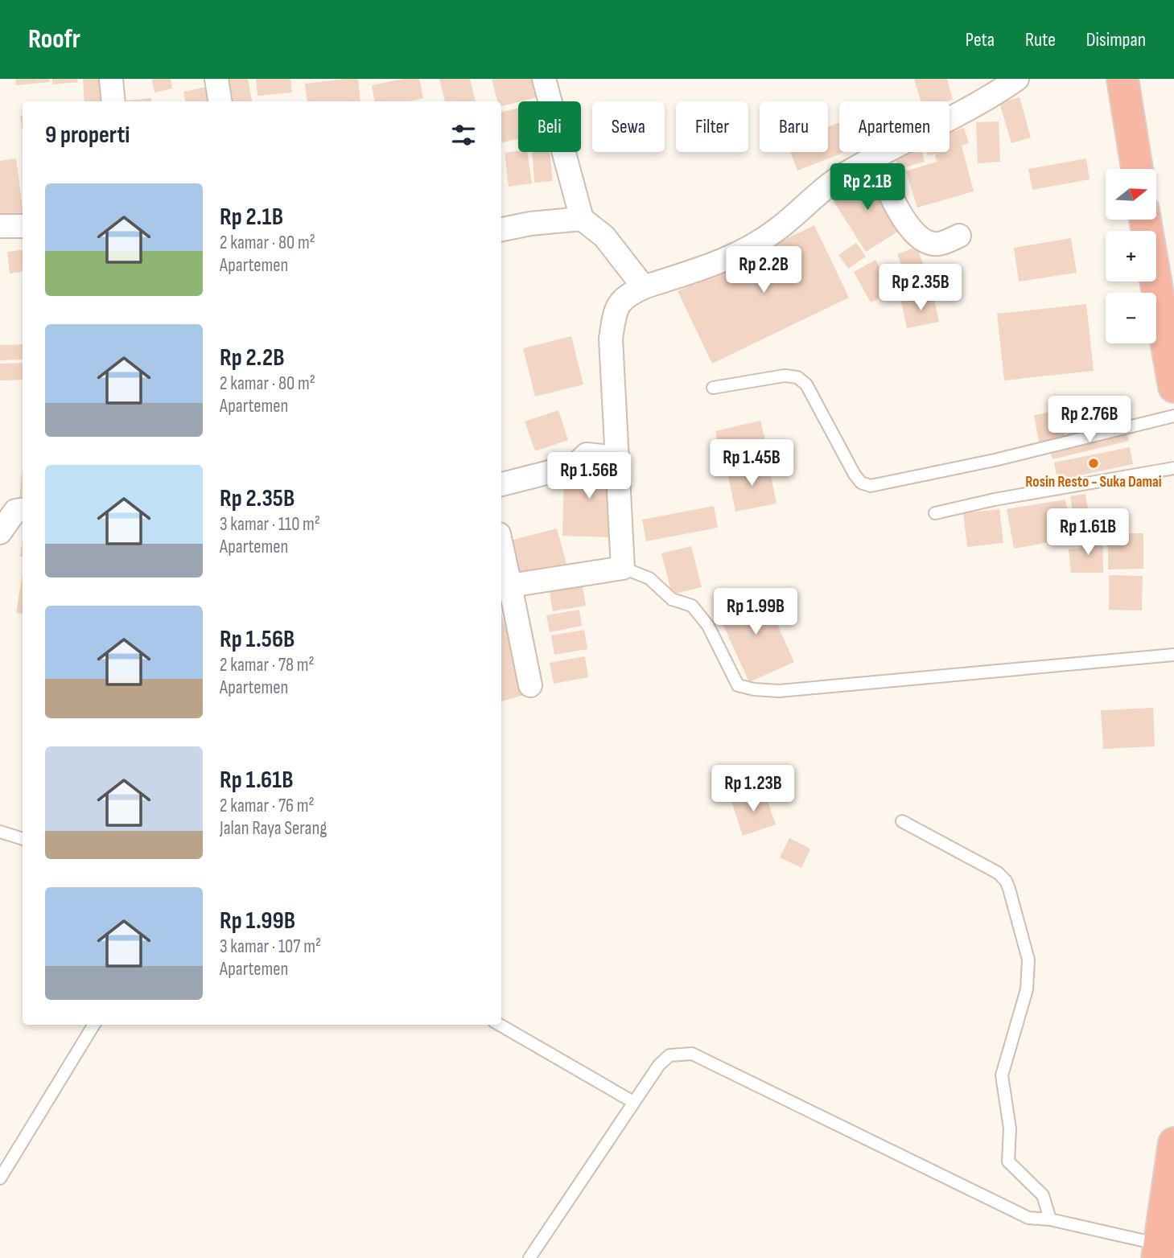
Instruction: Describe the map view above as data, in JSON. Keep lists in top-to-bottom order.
{
  "places": ["Rosin Resto - Suka Damai"],
  "north": "right",
  "page": {
    "header": "Roofr",
    "nav": ["Peta", "Rute", "Disimpan"],
    "chip": [
      "Beli",
      "Sewa",
      "Filter",
      "Baru",
      "Apartemen"
    ],
    "heading": "9 properti",
    "price": [
      "Rp 2.1B",
      "Rp 2.2B",
      "Rp 2.35B",
      "Rp 2.76B",
      "Rp 1.45B",
      "Rp 1.56B",
      "Rp 1.61B",
      "Rp 1.99B",
      "Rp 1.23B"
    ],
    "map_buttons": ["+", "−"],
    "list": [
      {
        "name": "Rp 2.1B",
        "note": "2 kamar · 80 m² · Apartemen"
      },
      {
        "name": "Rp 2.2B",
        "note": "2 kamar · 80 m² · Apartemen"
      },
      {
        "name": "Rp 2.35B",
        "note": "3 kamar · 110 m² · Apartemen"
      },
      {
        "name": "Rp 1.56B",
        "note": "2 kamar · 78 m² · Apartemen"
      },
      {
        "name": "Rp 1.61B",
        "note": "2 kamar · 76 m² · Jalan Raya Serang"
      },
      {
        "name": "Rp 1.99B",
        "note": "3 kamar · 107 m² · Apartemen"
      }
    ]
  }
}
